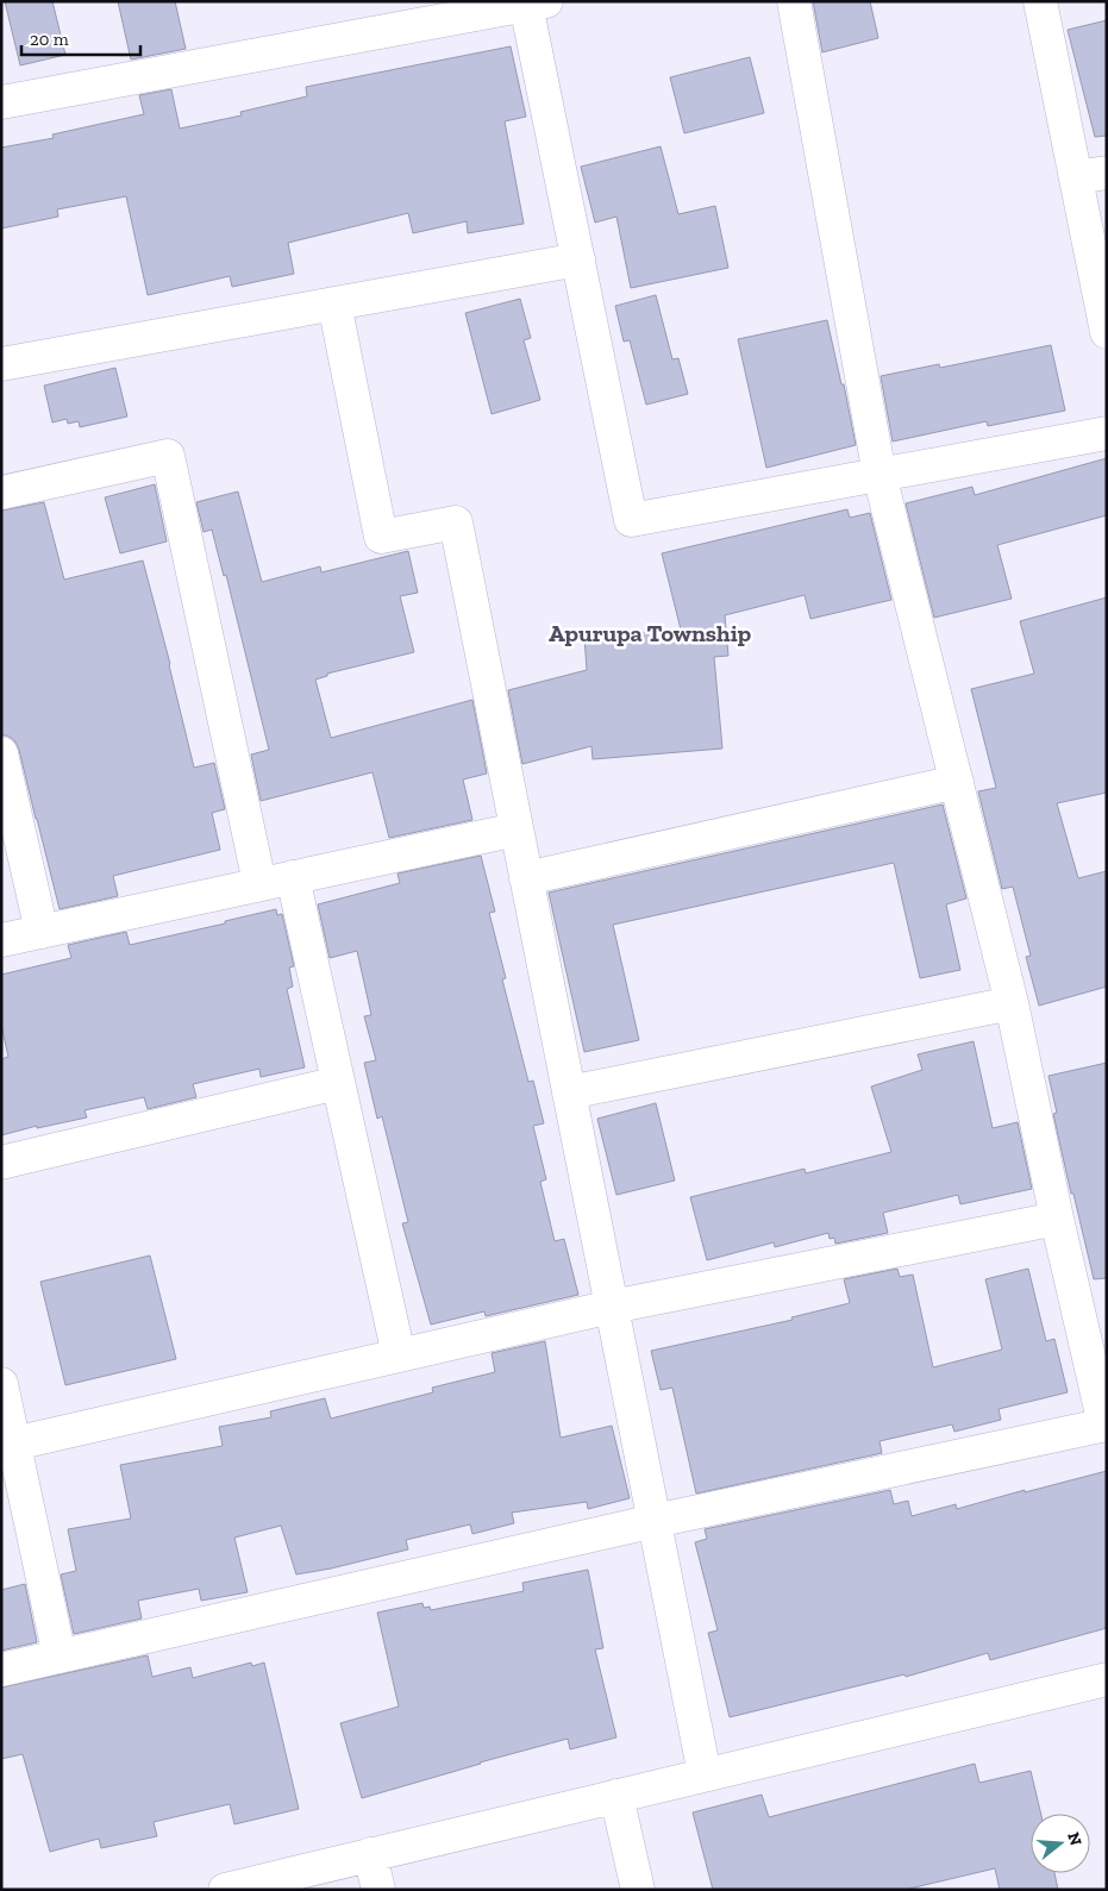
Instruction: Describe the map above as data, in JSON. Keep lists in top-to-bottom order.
{
  "districts": ["Apurupa Township"],
  "scale_bar": "20 m",
  "north": "right"
}
